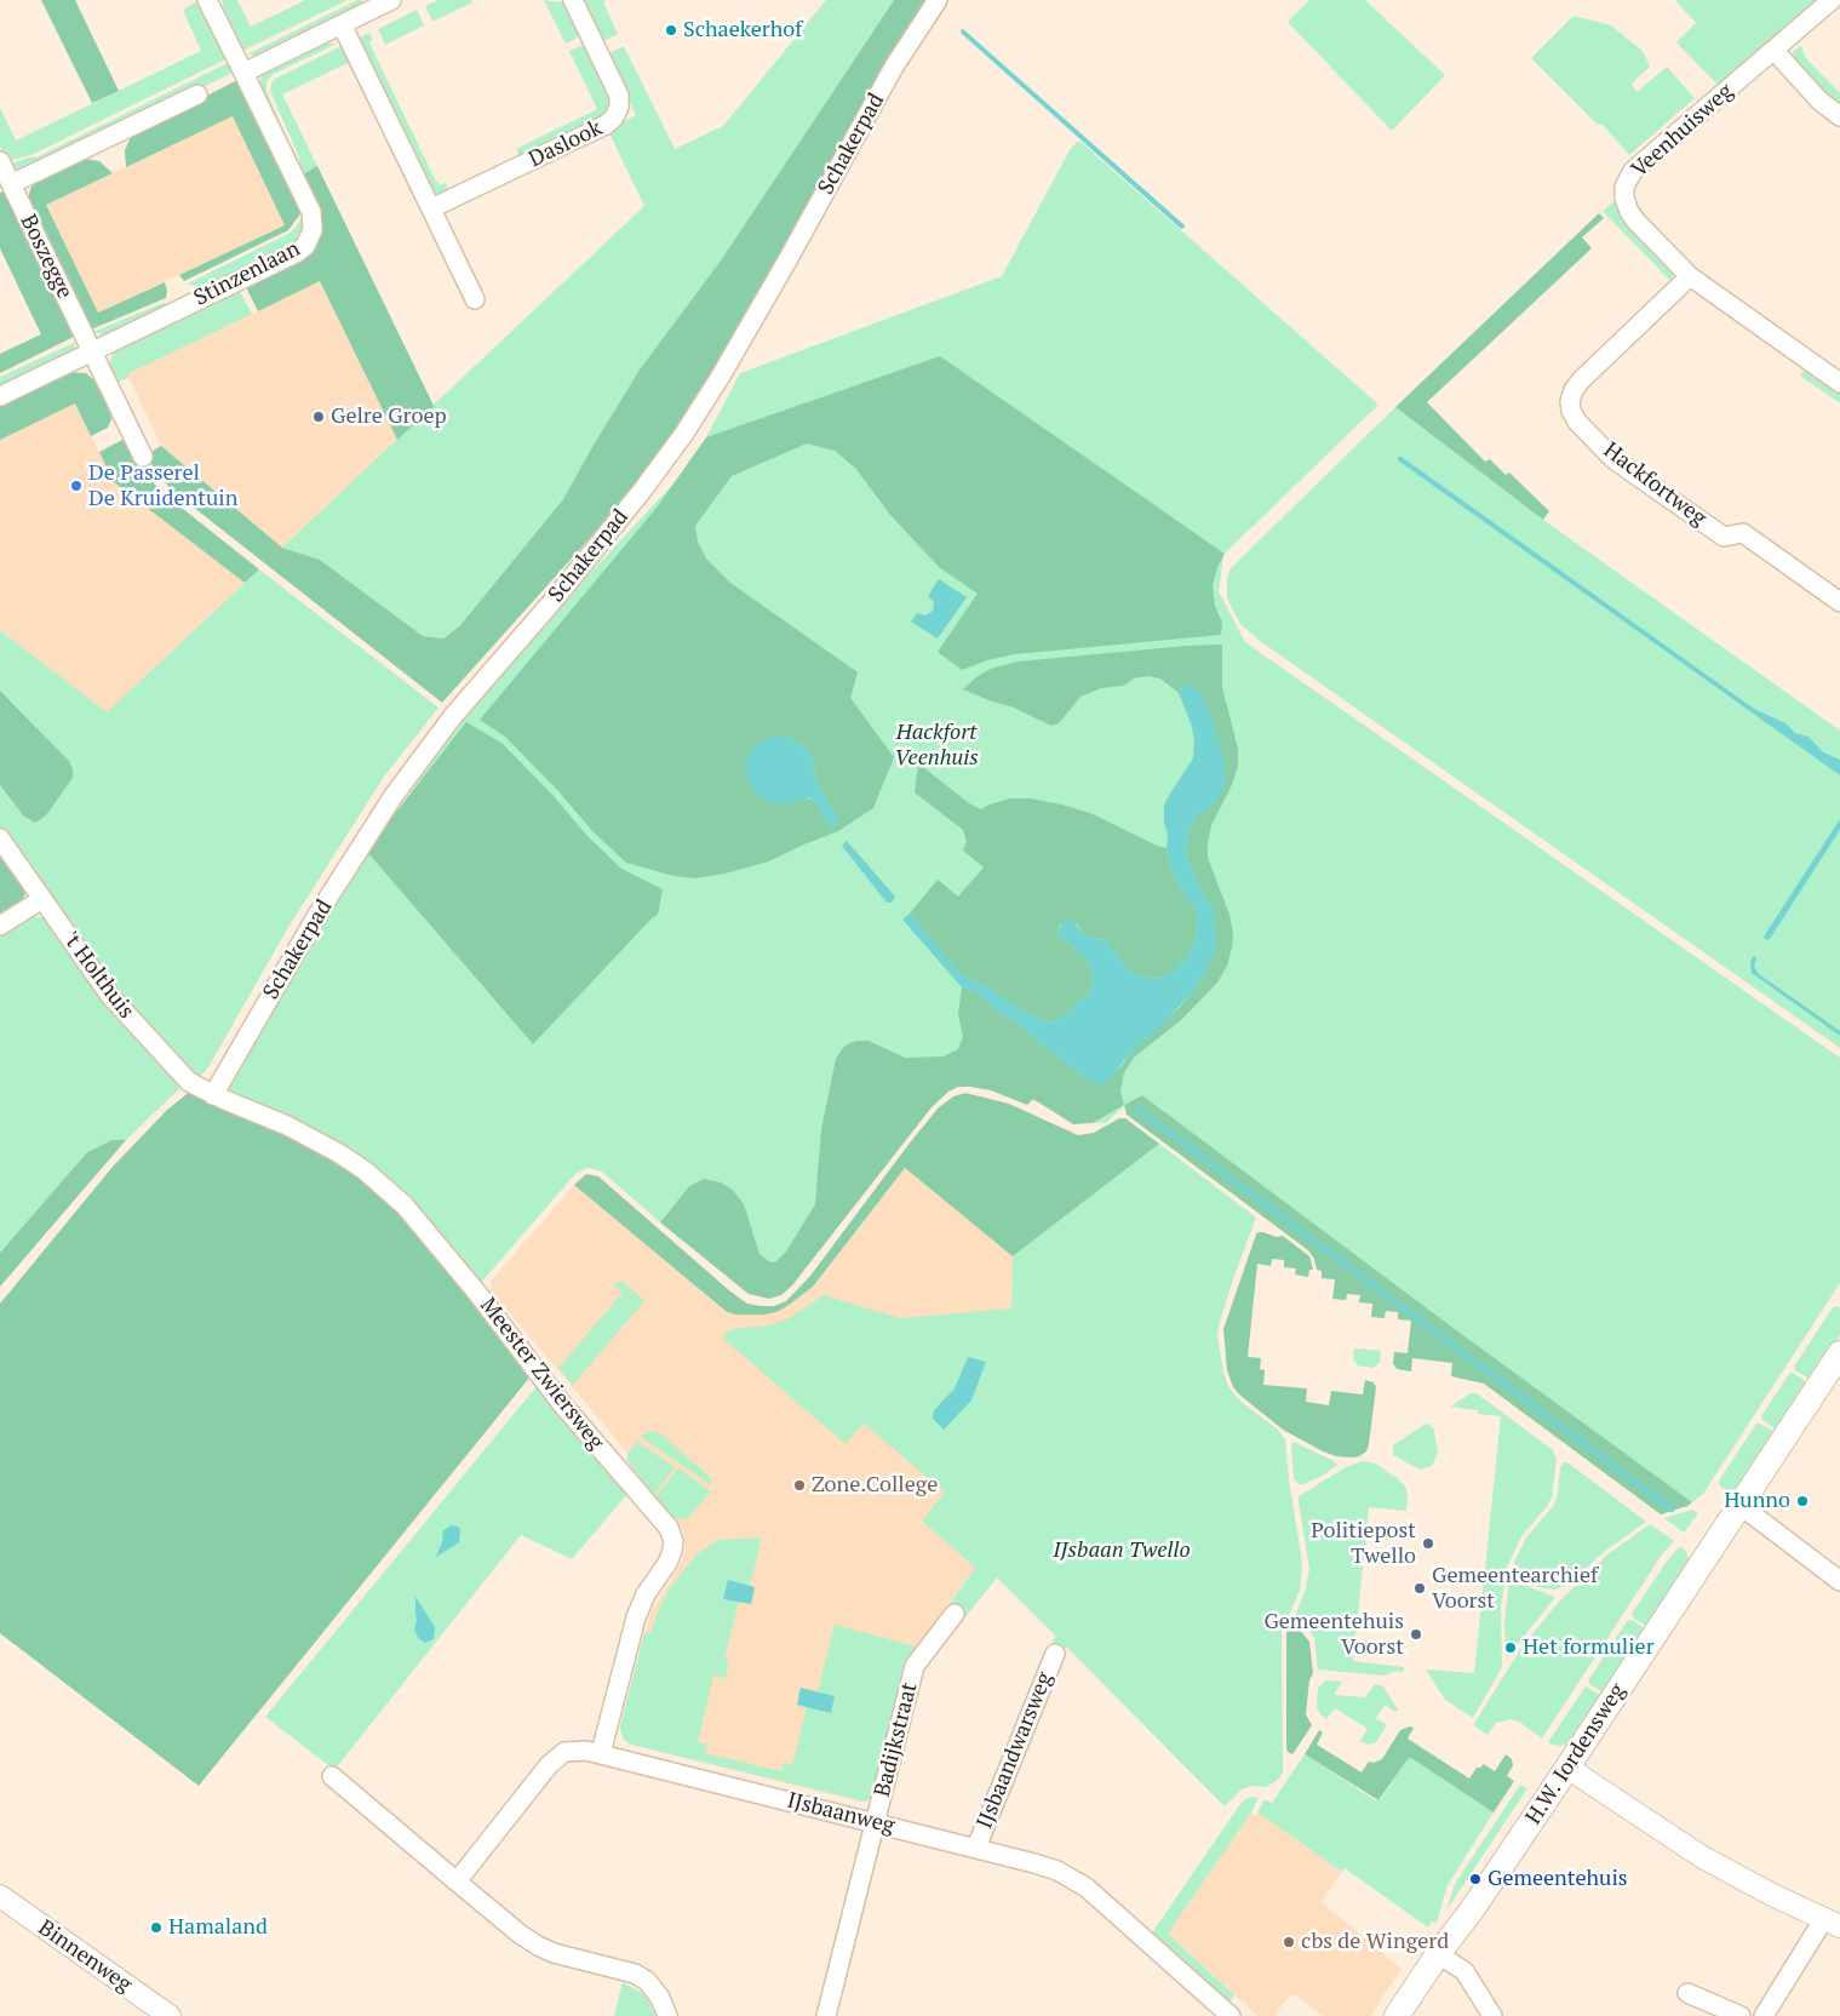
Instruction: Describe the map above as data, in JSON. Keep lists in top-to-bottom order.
{
  "streets": {
    "main road": ["H.W. Iordensweg"],
    "street": [
      "Veenhuisweg",
      "Daslook",
      "Schakerpad",
      "Boszegge",
      "Stinzenlaan",
      "Hackfortweg",
      "'t Holthuis",
      "Meester Zwiersweg",
      "Badijkstraat",
      "IJsbaandwarsweg",
      "IJsbaanweg",
      "Binnenweg"
    ]
  },
  "crossings": [
    ["Veenhuisweg", "Hackfortweg"],
    ["Schakerpad", "'t Holthuis"],
    ["Schakerpad", "Meester Zwiersweg"],
    ["Boszegge", "Stinzenlaan"],
    ["'t Holthuis", "Meester Zwiersweg"],
    ["Meester Zwiersweg", "IJsbaanweg"],
    ["Badijkstraat", "IJsbaanweg"],
    ["IJsbaandwarsweg", "IJsbaanweg"]
  ],
  "parks": ["Hackfort Veenhuis", "IJsbaan Twello"],
  "places": [
    "Schaekerhof",
    "Gelre Groep",
    "De Passerel De Kruidentuin",
    "Zone.College",
    "Hunno",
    "Politiepost Twello",
    "Gemeentearchief Voorst",
    "Gemeentehuis Voorst",
    "Het formulier",
    "Gemeentehuis",
    "Hamaland",
    "cbs de Wingerd"
  ]
}
